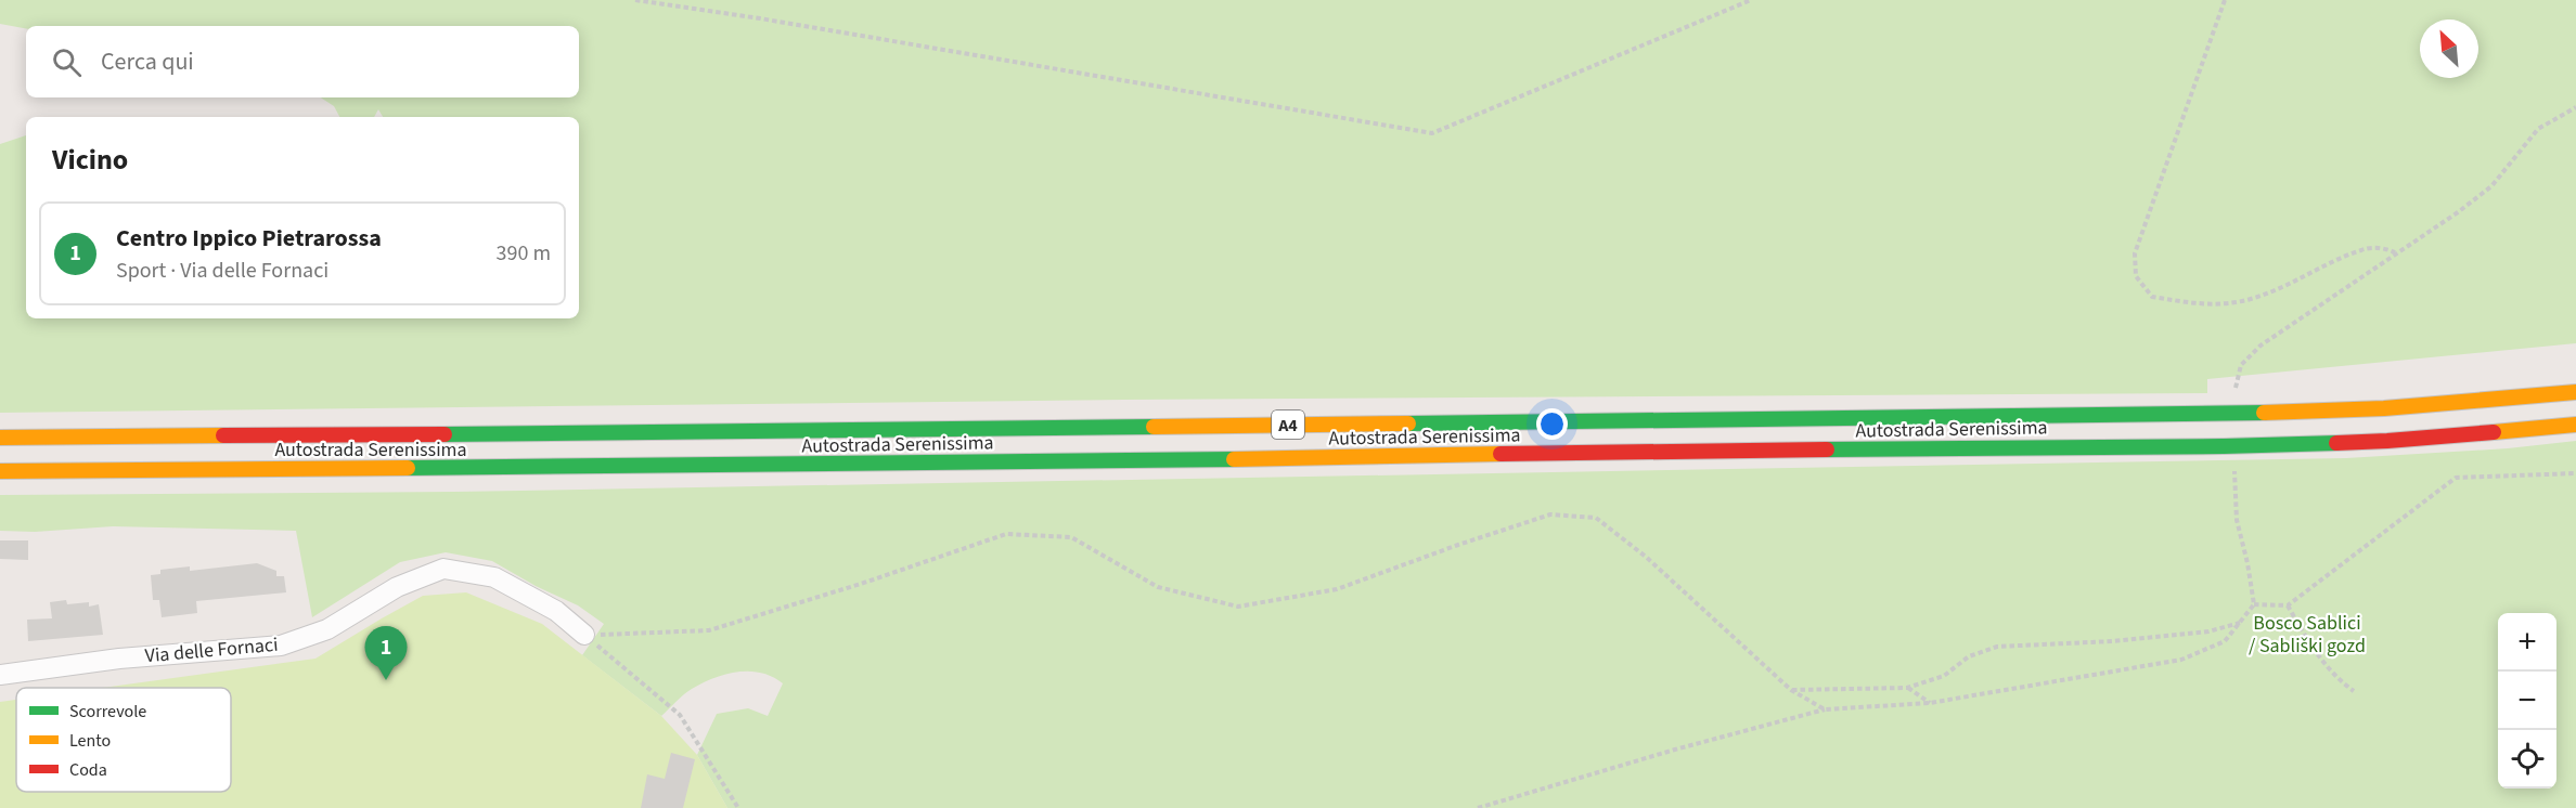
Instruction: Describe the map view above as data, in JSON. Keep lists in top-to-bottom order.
{
  "streets": {
    "highway": ["A4", "Autostrada Serenissima"],
    "street": ["Via delle Fornaci"]
  },
  "parks": ["Bosco Sablici / Sabliški gozd"],
  "legend": ["Scorrevole", "Lento", "Coda"],
  "north": "top left",
  "page": {
    "search": "Cerca qui",
    "heading": "Vicino",
    "list": [
      {
        "mark": "1",
        "name": "Centro Ippico Pietrarossa",
        "note": "Sport · Via delle Fornaci",
        "value": "390 m"
      }
    ],
    "map_buttons": ["+", "−"],
    "pins": "1"
  }
}
